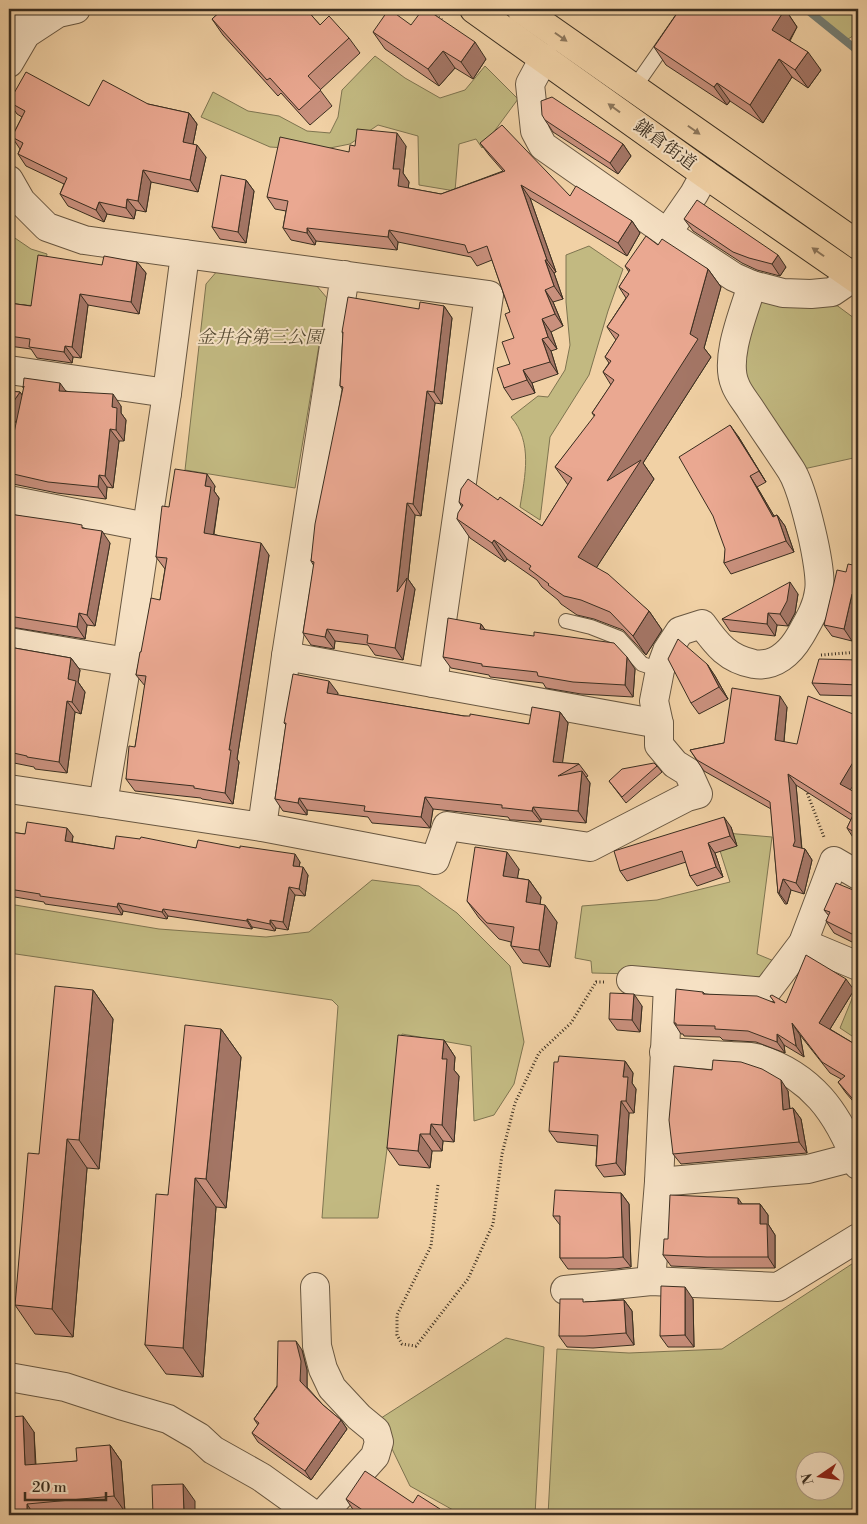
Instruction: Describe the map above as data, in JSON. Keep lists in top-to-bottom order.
{
  "streets": {
    "main road": ["鎌倉街道"]
  },
  "parks": ["金井谷第三公園"],
  "scale_bar": "20 m",
  "north": "left"
}
